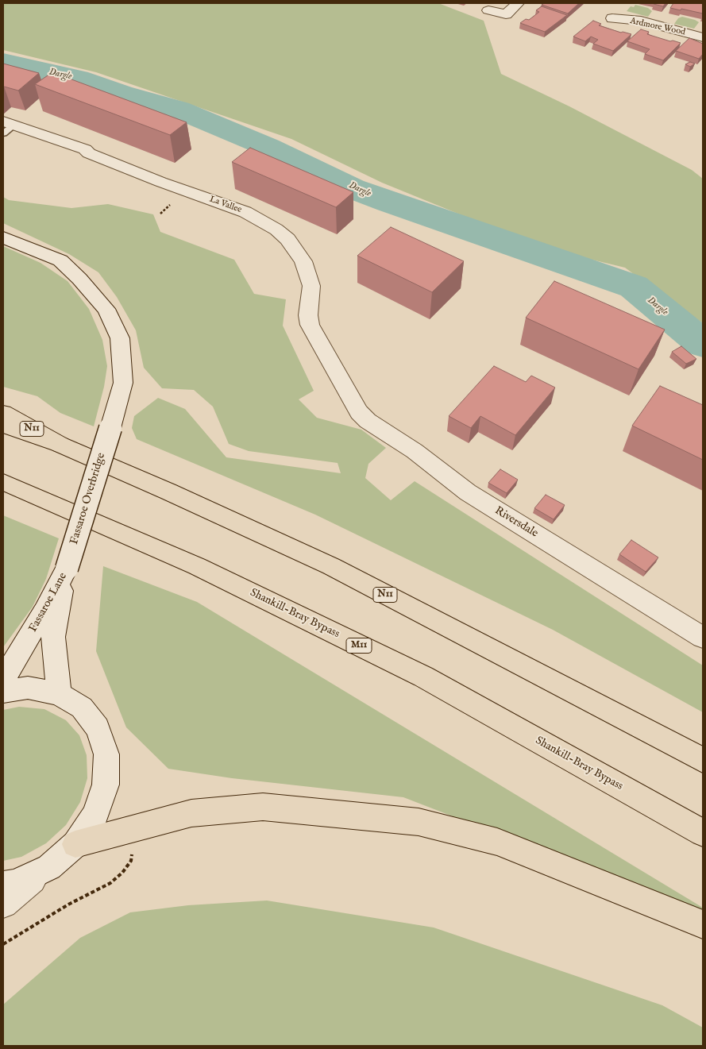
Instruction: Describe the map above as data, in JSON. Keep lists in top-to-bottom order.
{
  "streets": {
    "highway": ["N11", "Shankill-Bray Bypass", "M11"],
    "street": [
      "Ardmore Wood",
      "La Vallee",
      "Fassaroe Overbridge",
      "Riversdale",
      "Fassaroe Lane"
    ]
  },
  "crossings": [
    ["La Vallee", "Riversdale"],
    ["Fassaroe Overbridge", "Fassaroe Lane"]
  ],
  "water": ["Dargle"]
}
